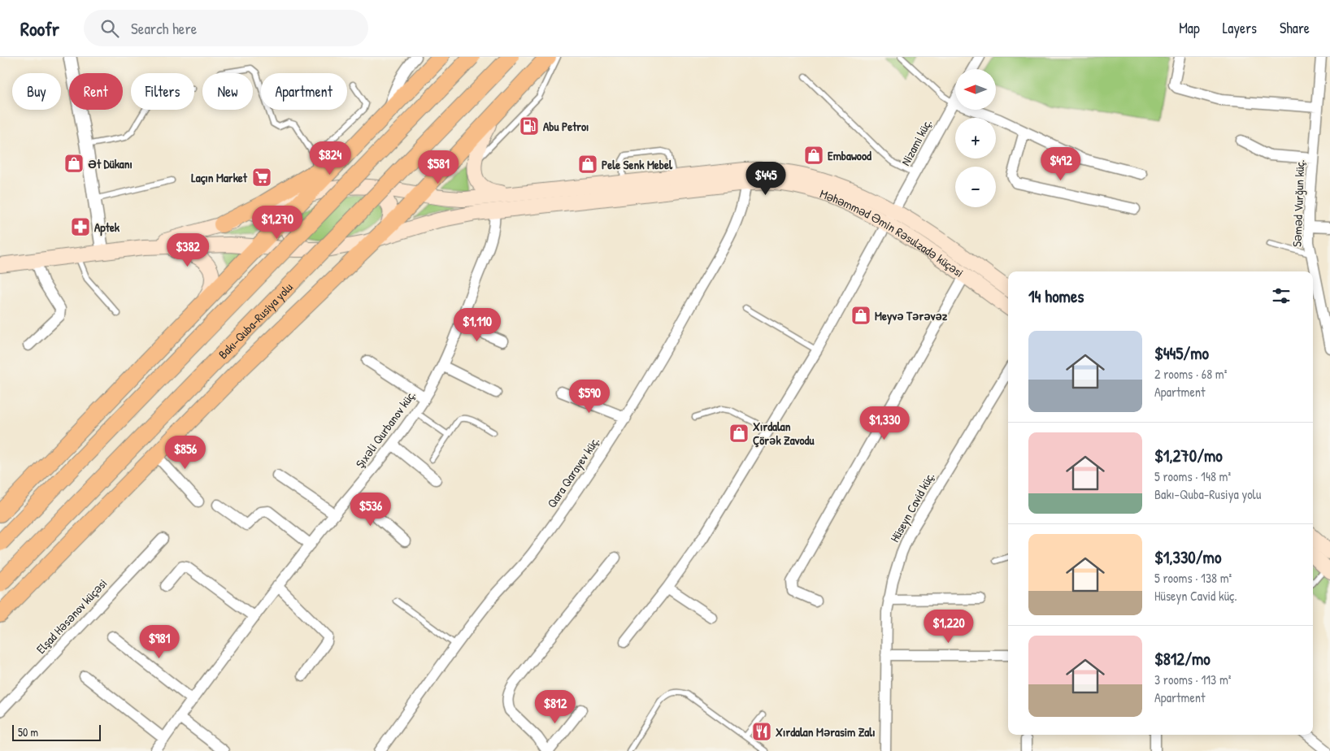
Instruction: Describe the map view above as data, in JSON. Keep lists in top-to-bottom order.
{
  "streets": {
    "highway": ["Bakı-Quba-Rusiya yolu"],
    "main road": ["Məhəmməd Əmin Rəsulzadə küçəsi"],
    "street": [
      "Nizami küç.",
      "Səməd Vurğun küç.",
      "Şıxəli Qurbanov küç.",
      "Qara Qarayev küç.",
      "Hüseyn Cavid küç.",
      "Elşad Həsənov küçəsi"
    ]
  },
  "crossings": [
    ["Nizami küç.", "Məhəmməd Əmin Rəsulzadə küçəsi"],
    ["Məhəmməd Əmin Rəsulzadə küçəsi", "Şıxəli Qurbanov küç."],
    ["Məhəmməd Əmin Rəsulzadə küçəsi", "Qara Qarayev küç."]
  ],
  "places": {
    "fuel station": ["Abu Petroı"],
    "shop": [
      "Embawood",
      "Ət Dükanı",
      "Pele Senk Mebel",
      "Meyvə Tərəvəz",
      "Xırdalan Çörək Zavodu"
    ],
    "supermarket": ["Laçın Market"],
    "pharmacy": ["Aptek"],
    "restaurant": ["Xırdalan Mərasim Zalı"]
  },
  "scale_bar": "50 m",
  "north": "left",
  "page": {
    "header": "Roofr",
    "search": "Search here",
    "nav": ["Map", "Layers", "Share"],
    "map_buttons": ["+", "−"],
    "chip": [
      "Buy",
      "Rent",
      "Filters",
      "New",
      "Apartment"
    ],
    "price": [
      "$824",
      "$492",
      "$581",
      "$445",
      "$1,270",
      "$382",
      "$1,110",
      "$590",
      "$1,330",
      "$856",
      "$536",
      "$1,220",
      "$981",
      "$812"
    ],
    "heading": "14 homes",
    "list": [
      {
        "name": "$445/mo",
        "note": "2 rooms · 68 m² · Apartment"
      },
      {
        "name": "$1,270/mo",
        "note": "5 rooms · 148 m² · Bakı-Quba-Rusiya yolu"
      },
      {
        "name": "$1,330/mo",
        "note": "5 rooms · 138 m² · Hüseyn Cavid küç."
      },
      {
        "name": "$812/mo",
        "note": "3 rooms · 113 m² · Apartment"
      }
    ],
    "scale": "50 m"
  }
}
